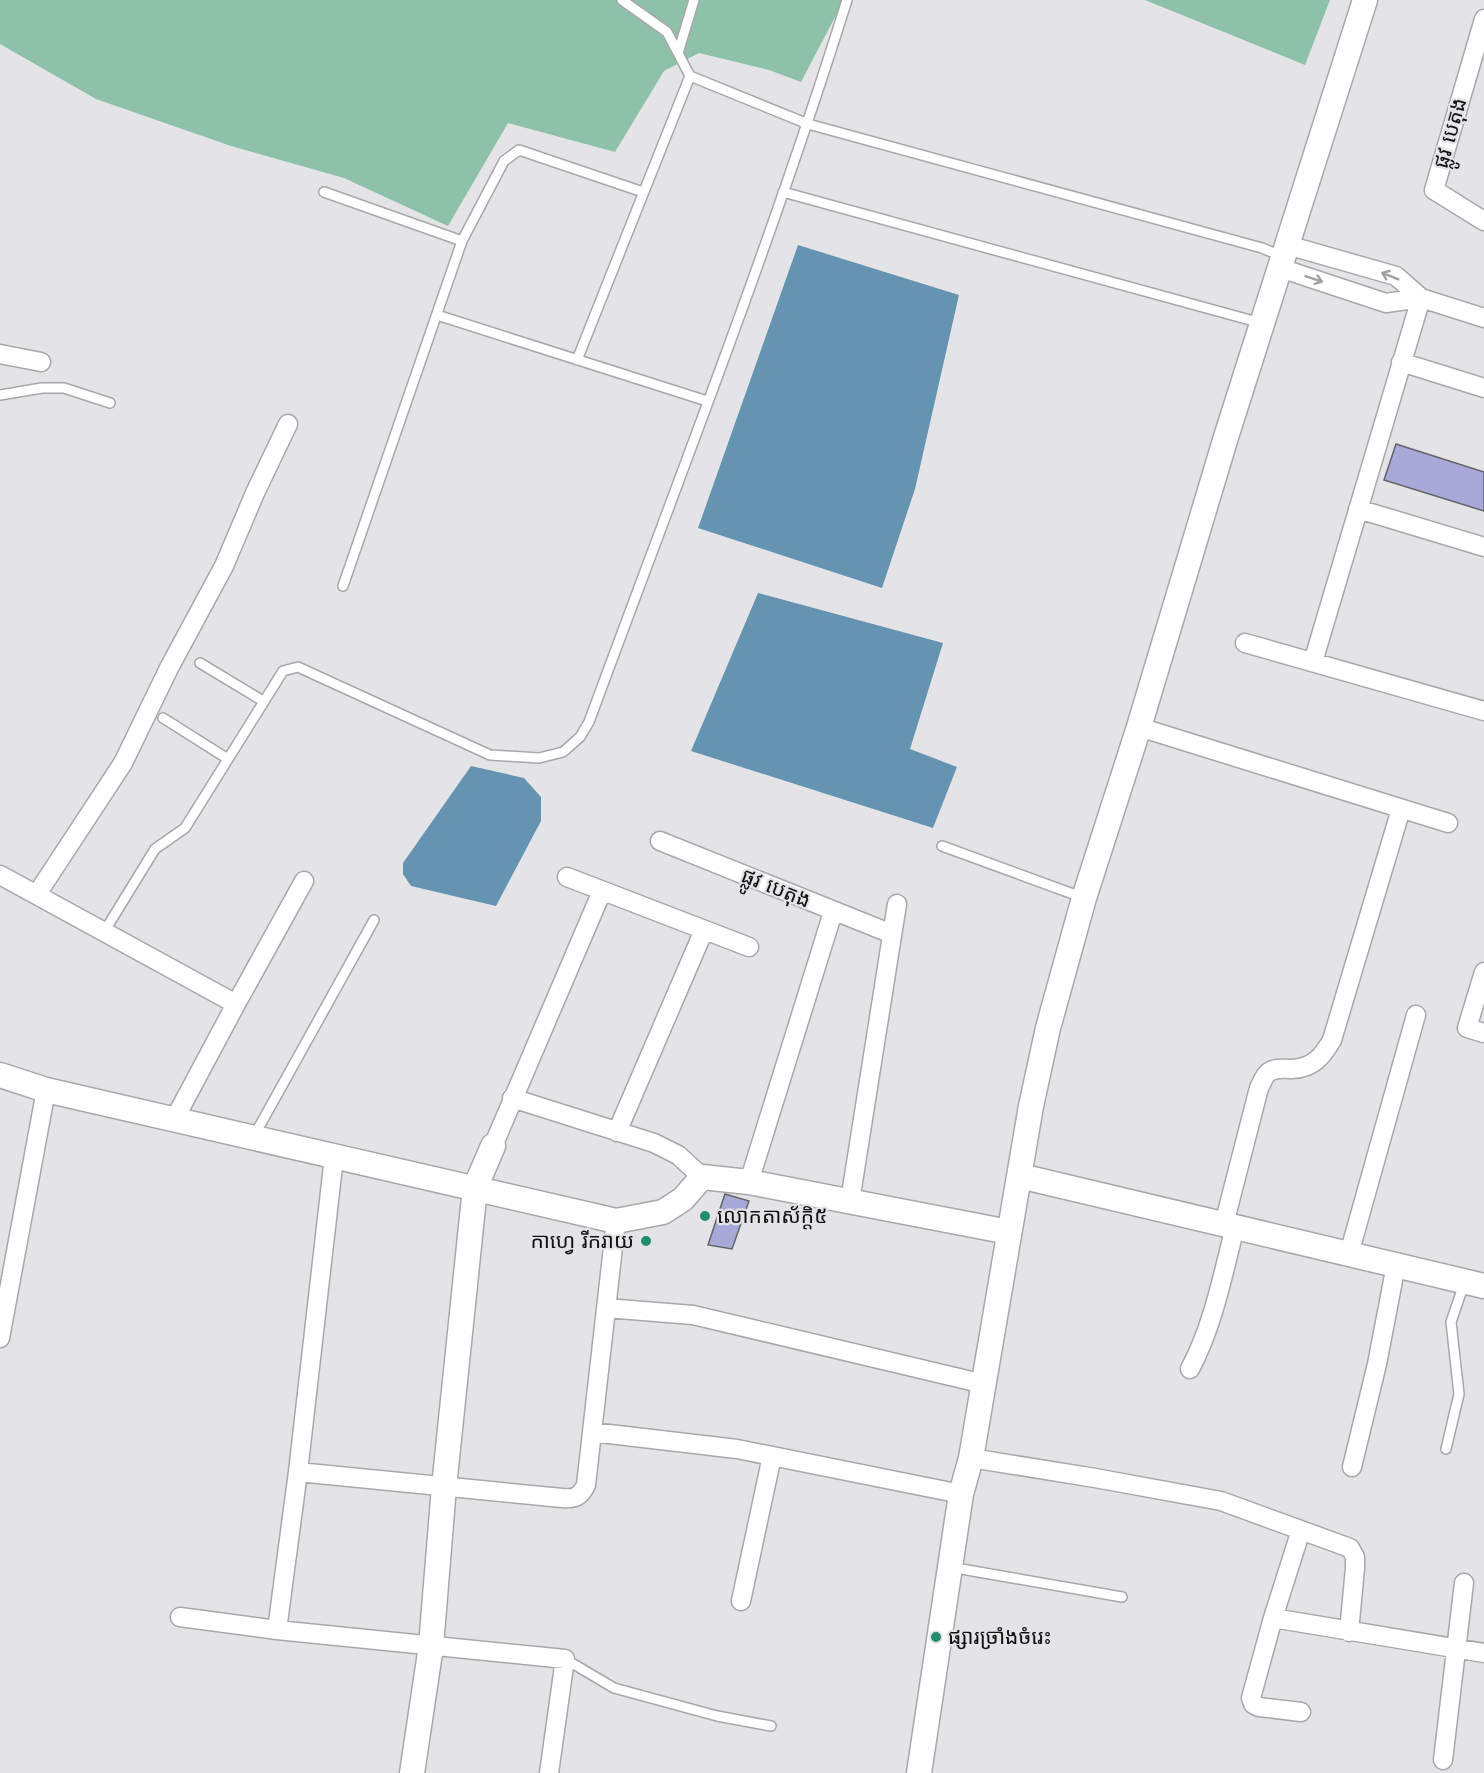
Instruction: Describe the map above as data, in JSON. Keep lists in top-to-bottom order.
{
  "streets": {
    "street": ["ផ្លូវ បេតុង"]
  },
  "places": ["លោកតាស័ក្តិ៥", "កាហ្វេ រីករាយ", "ផ្សារច្រាំងចំរេះ"]
}
